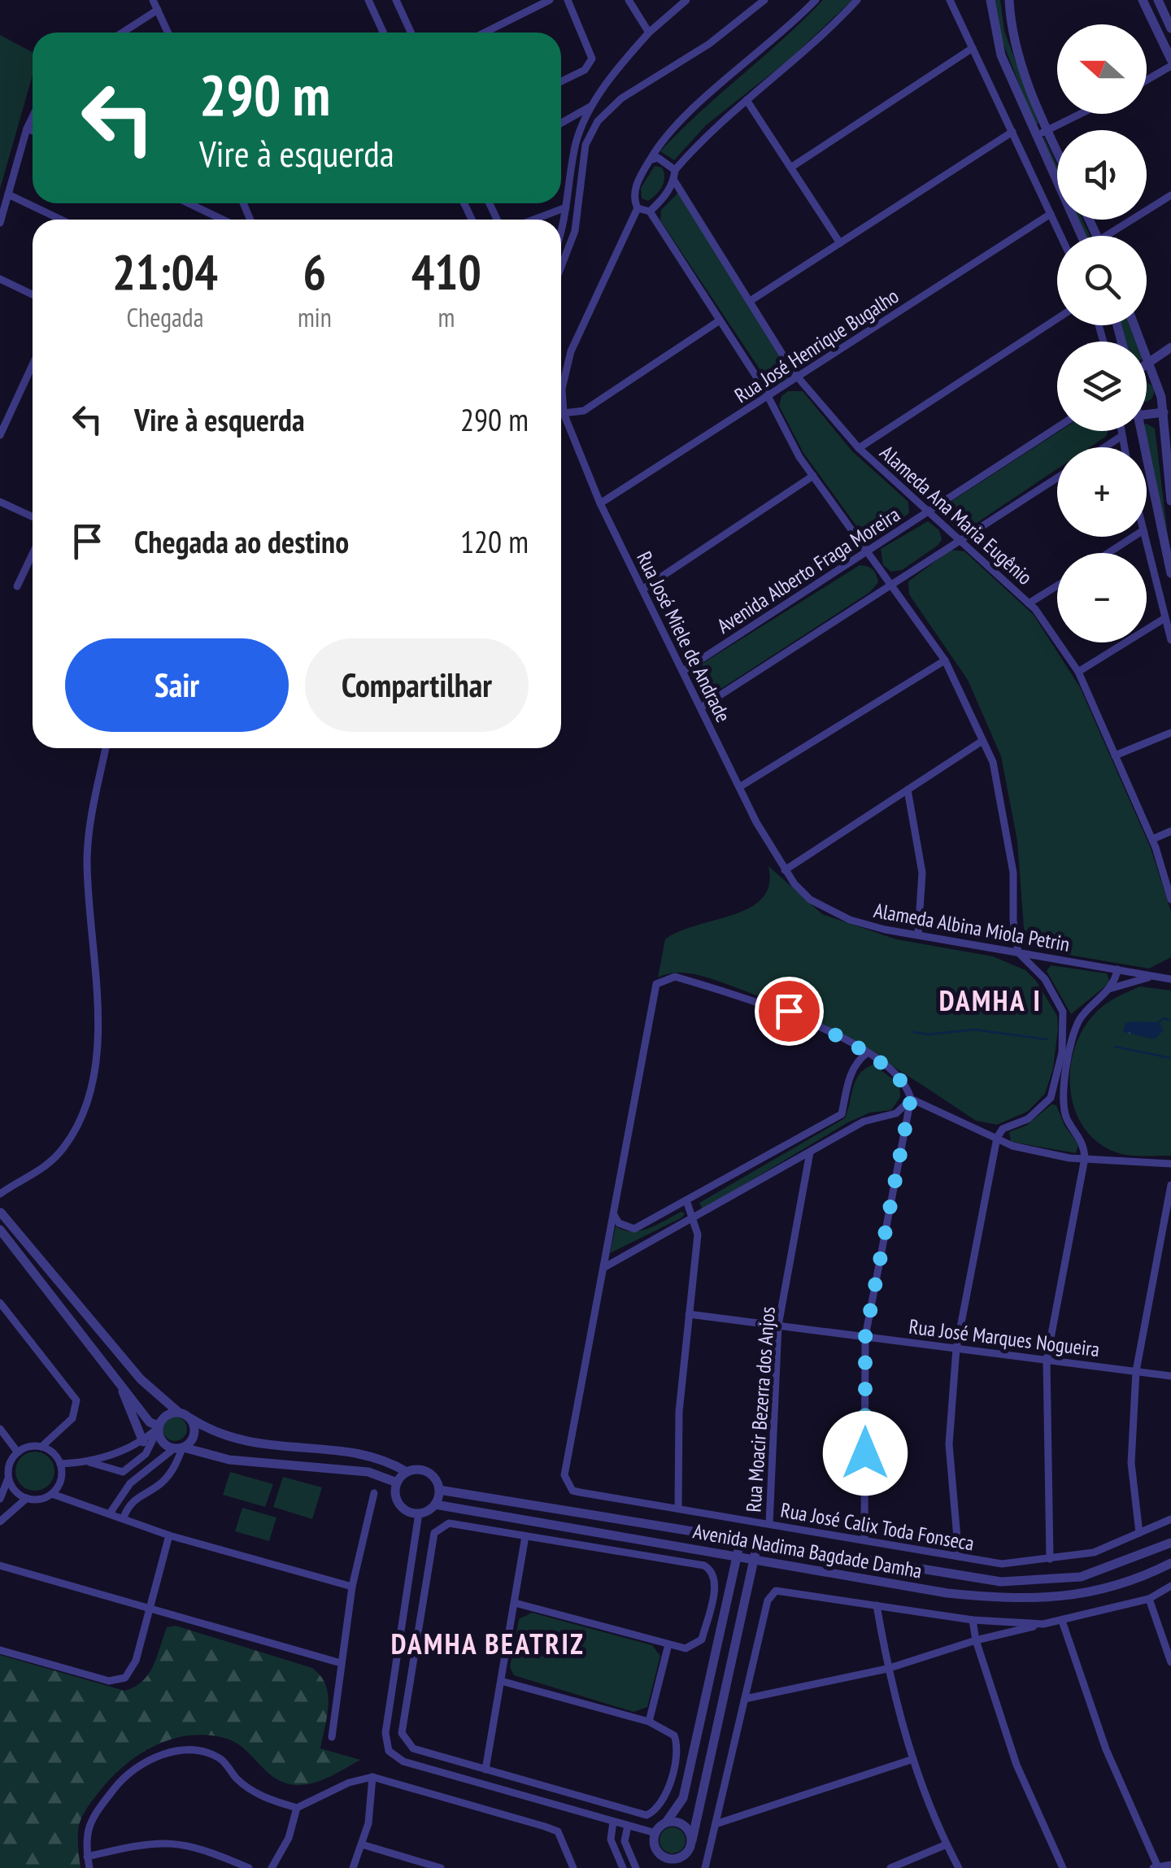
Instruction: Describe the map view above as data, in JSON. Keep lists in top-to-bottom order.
{
  "streets": {
    "street": [
      "Rua José Henrique Bugalho",
      "Alameda Ana Maria Eugênio",
      "Avenida Alberto Fraga Moreira",
      "Rua José Miele de Andrade",
      "Alameda Albina Miola Petrin",
      "Rua José Marques Nogueira",
      "Rua Moacir Bezerra dos Anjos",
      "Rua José Calix Toda Fonseca",
      "Avenida Nadima Bagdade Damha"
    ]
  },
  "crossings": [
    ["Rua José Henrique Bugalho", "Alameda Ana Maria Eugênio"],
    ["Rua José Henrique Bugalho", "Rua José Miele de Andrade"],
    ["Alameda Ana Maria Eugênio", "Avenida Alberto Fraga Moreira"],
    ["Avenida Alberto Fraga Moreira", "Rua José Miele de Andrade"],
    ["Rua José Miele de Andrade", "Alameda Albina Miola Petrin"],
    ["Rua José Marques Nogueira", "Rua Moacir Bezerra dos Anjos"],
    ["Rua Moacir Bezerra dos Anjos", "Rua José Calix Toda Fonseca"]
  ],
  "districts": ["DAMHA I", "DAMHA BEATRIZ"],
  "north": "left",
  "page": {
    "map_buttons": ["+", "−"],
    "turn": ["290 m", "Vire à esquerda"],
    "eta": [
      "21:04",
      "Chegada",
      "6",
      "min",
      "410",
      "m"
    ],
    "list": [
      {
        "name": "Vire à esquerda",
        "value": "290 m"
      },
      {
        "name": "Chegada ao destino",
        "value": "120 m"
      }
    ],
    "buttons": ["Sair", "Compartilhar"]
  }
}
